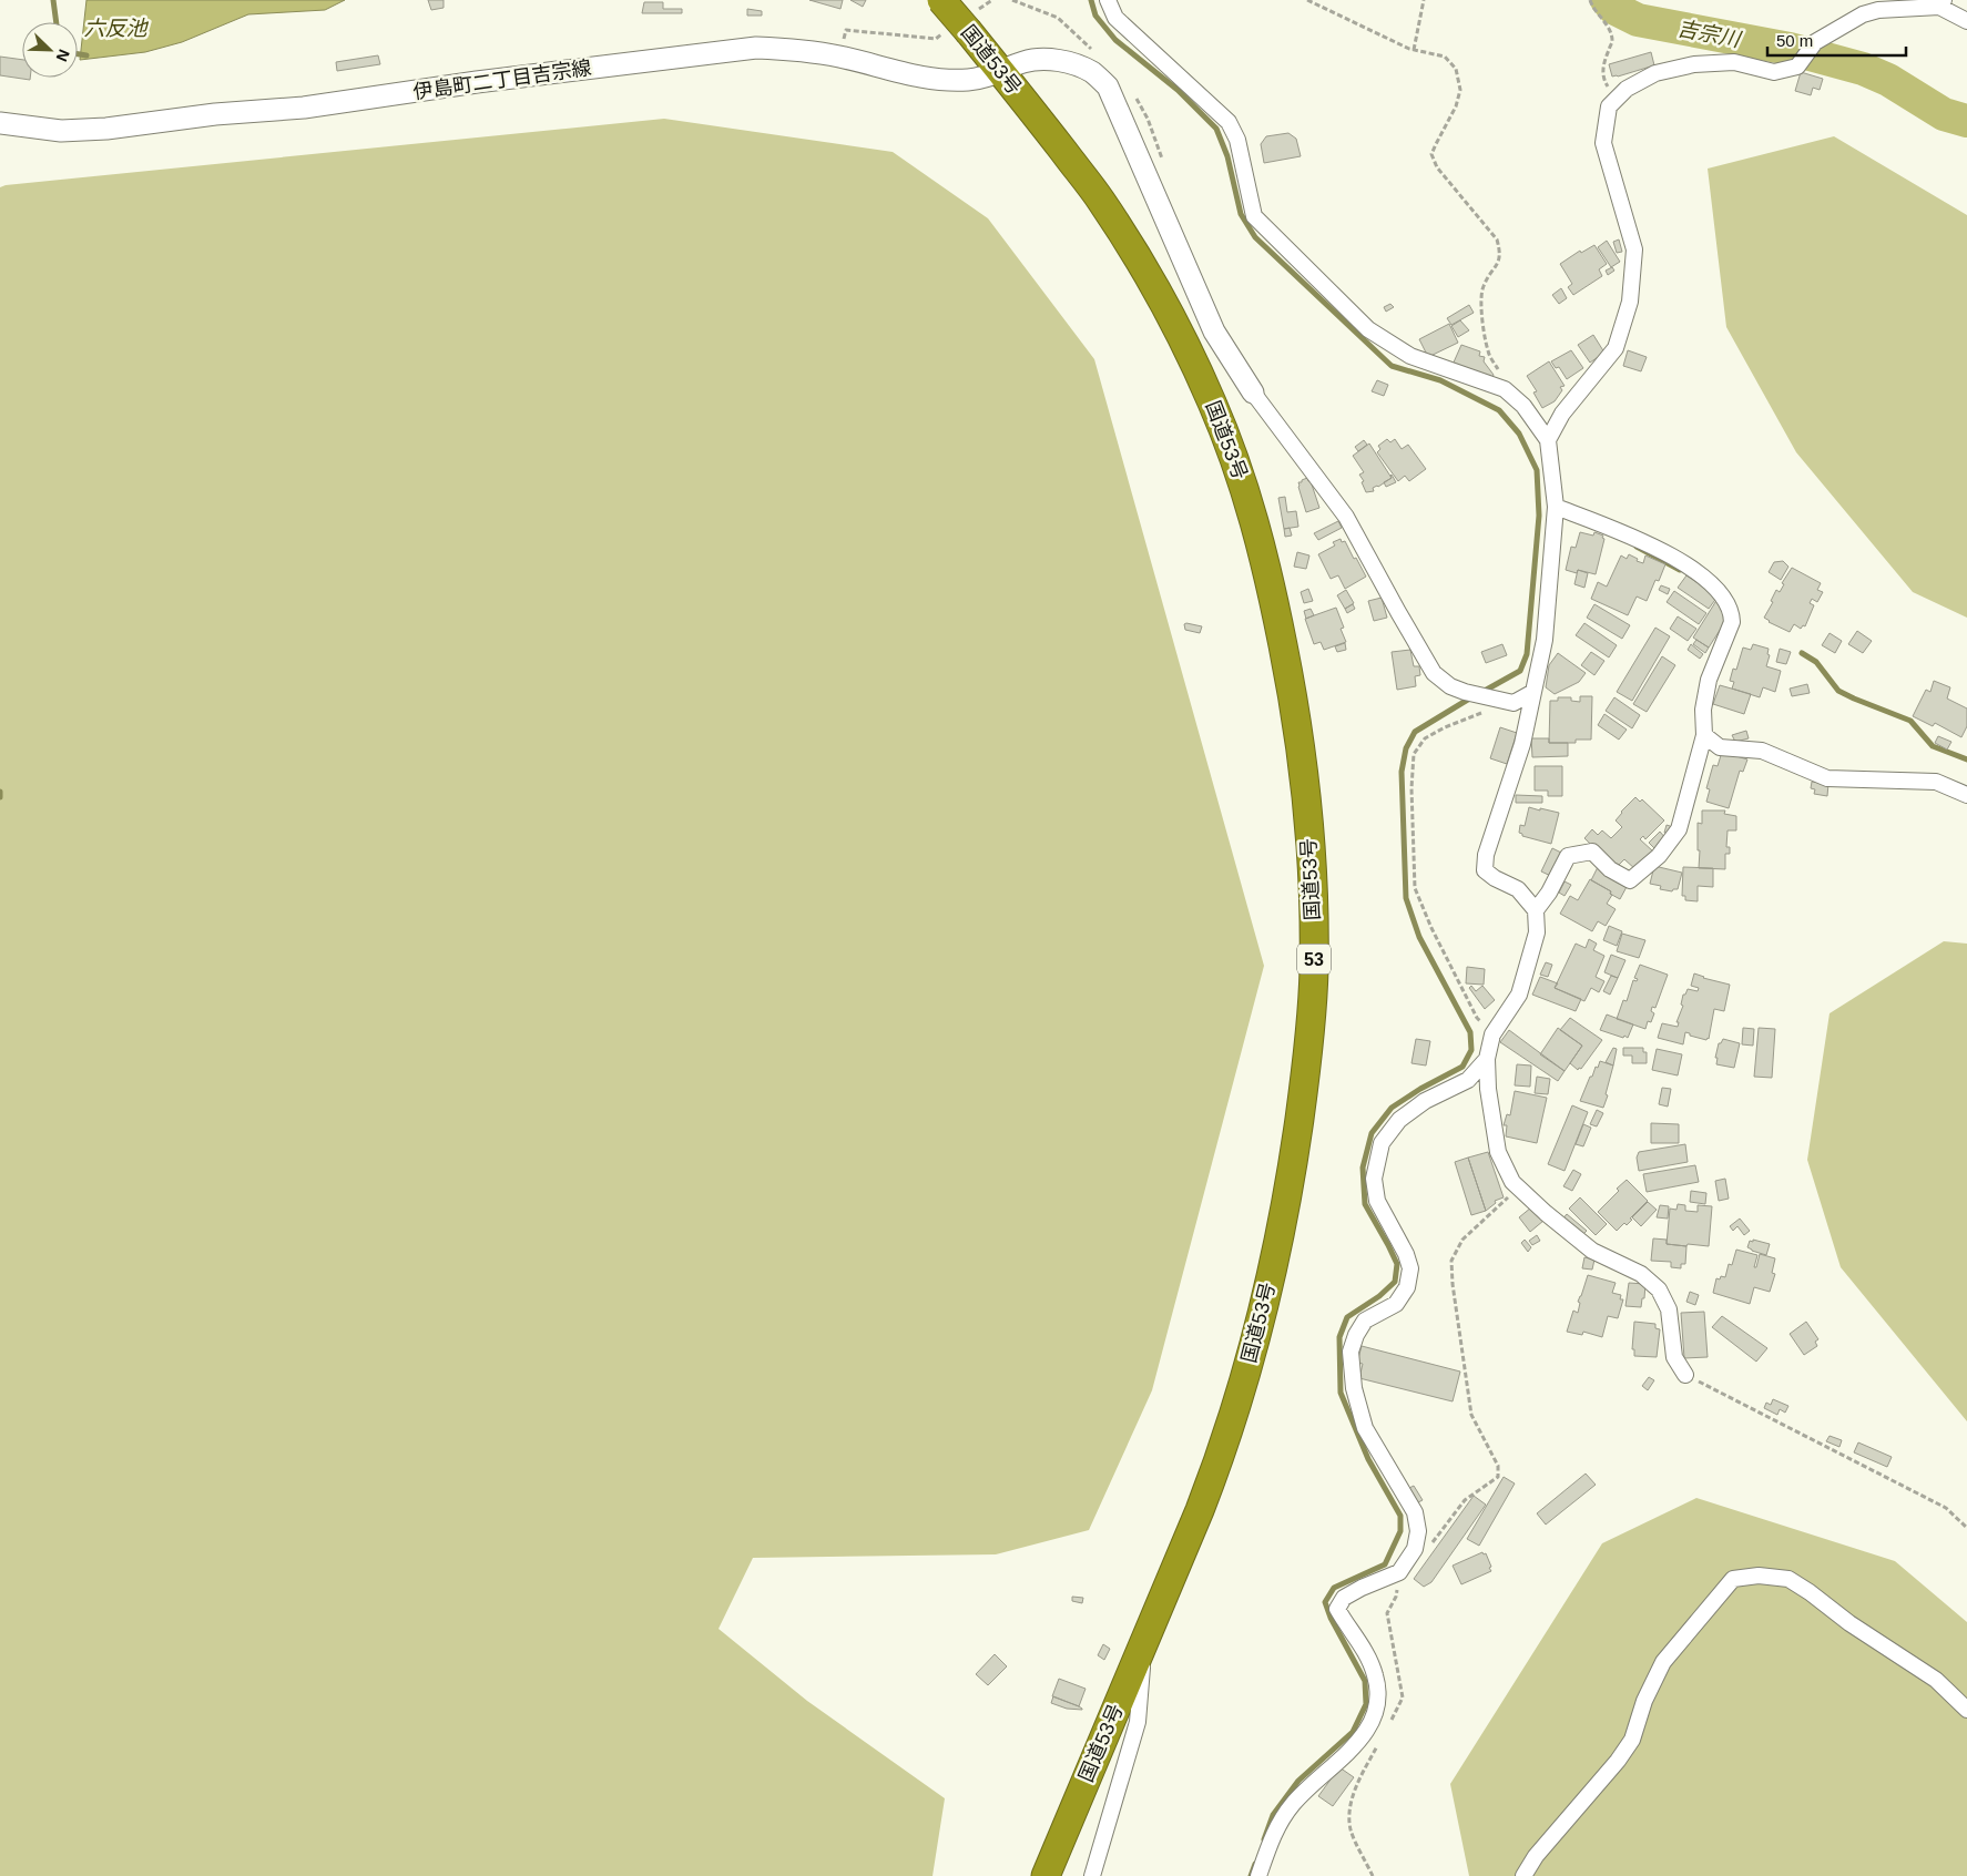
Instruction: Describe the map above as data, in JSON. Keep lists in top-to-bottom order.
{
  "streets": {
    "highway": ["国道53号", "53"],
    "street": ["伊島町二丁目吉宗線"]
  },
  "crossings": [
    ["国道53号", "伊島町二丁目吉宗線"]
  ],
  "water": ["六反池", "吉宗川"],
  "scale_bar": "50 m",
  "north": "bottom right"
}
